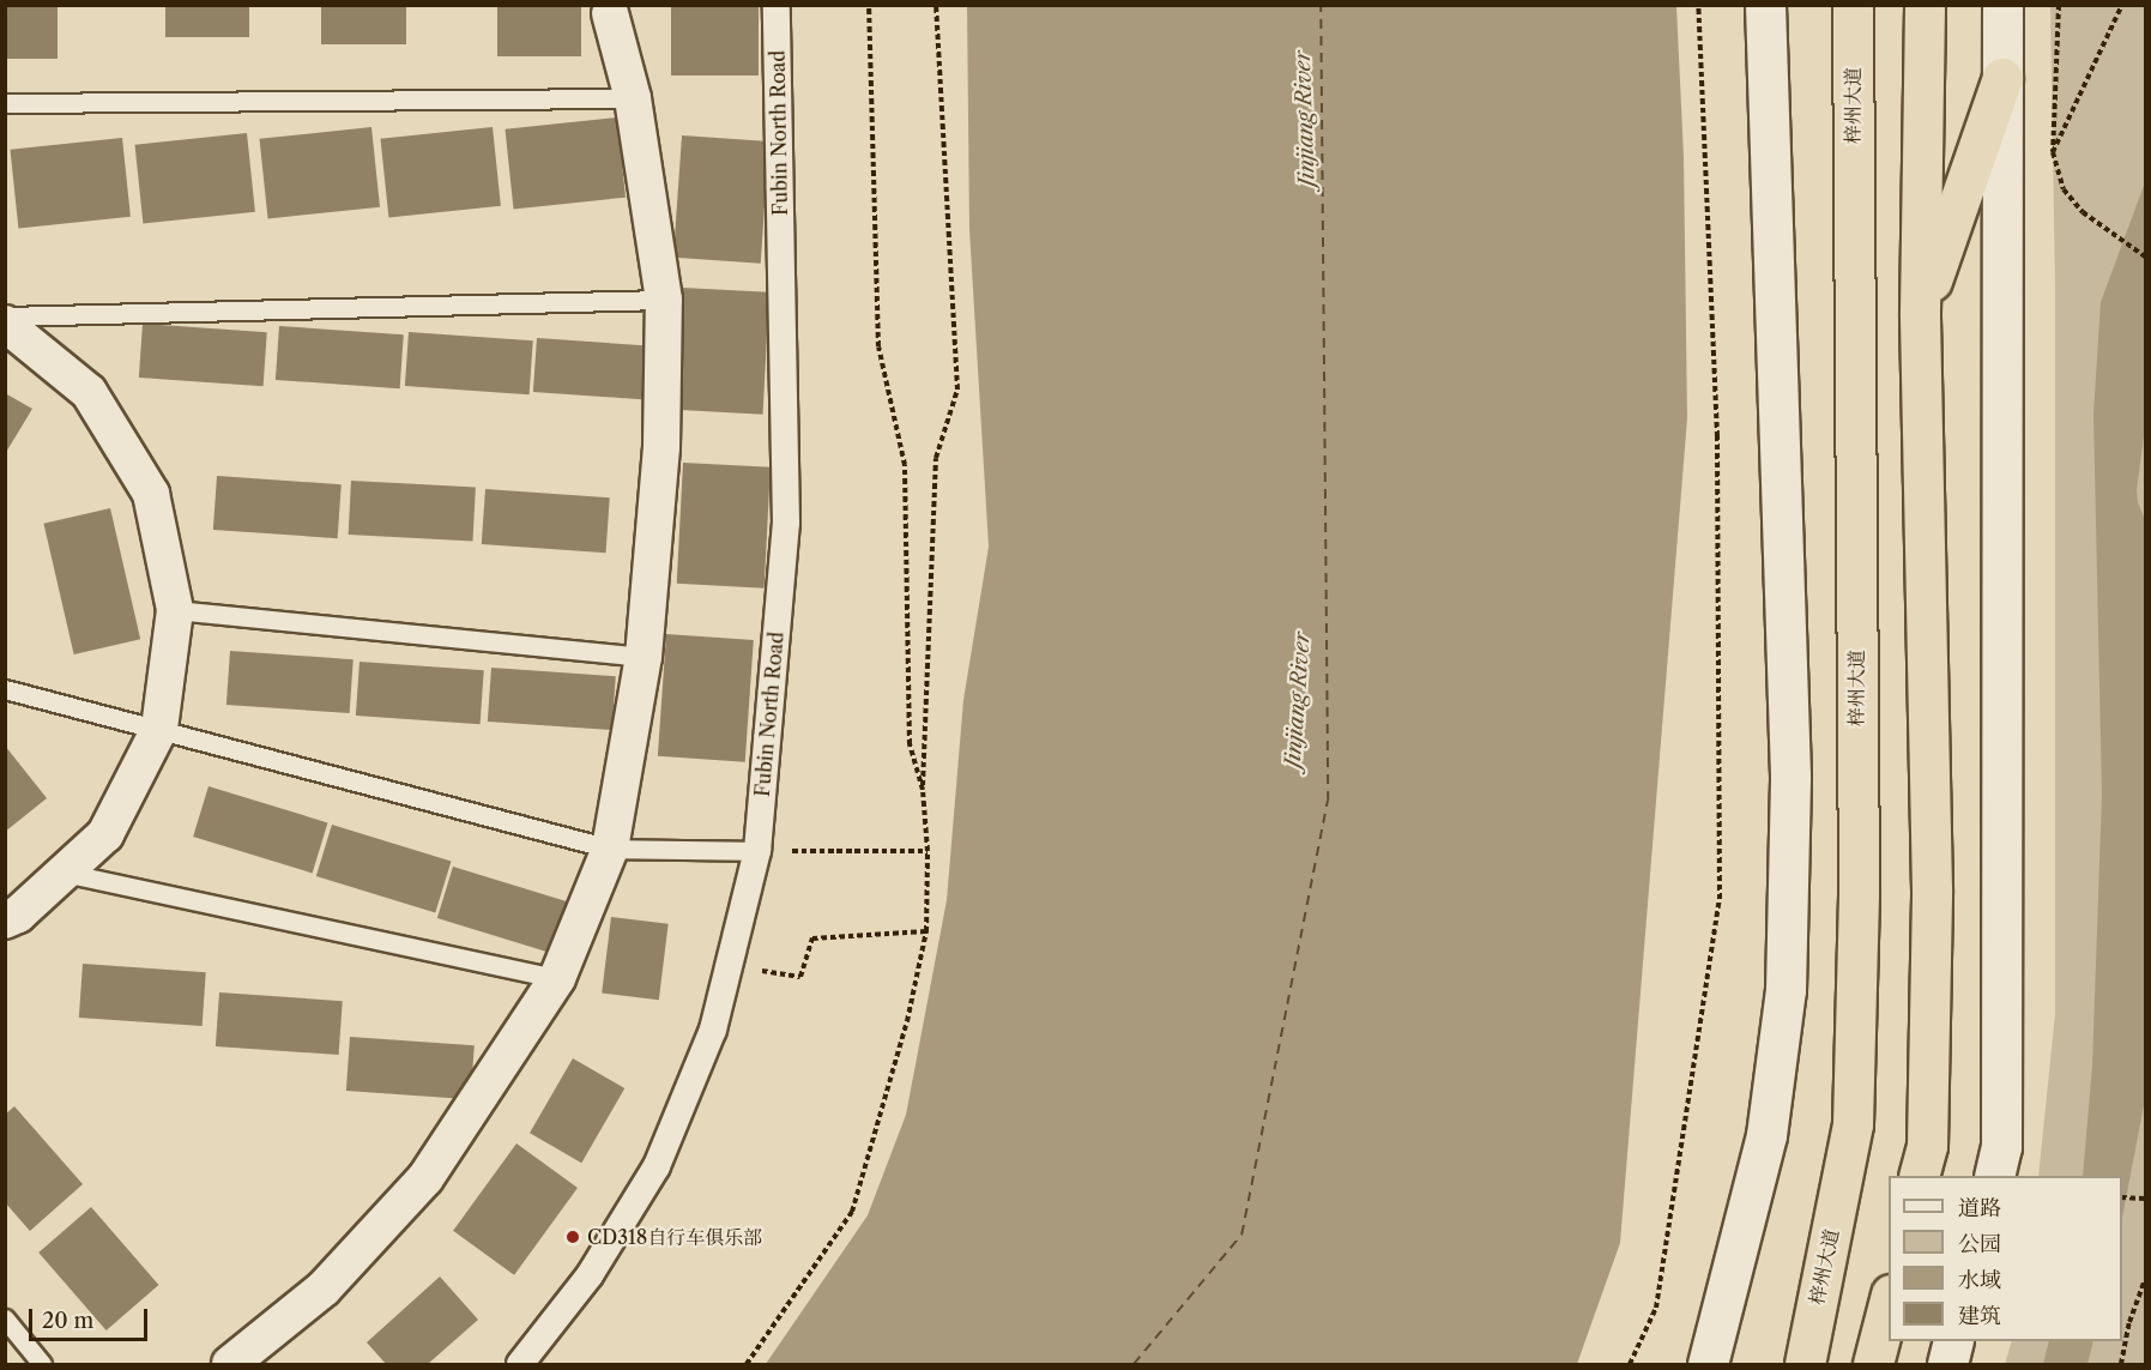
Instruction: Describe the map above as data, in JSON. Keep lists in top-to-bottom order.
{
  "streets": {
    "highway": ["梓州大道"],
    "street": ["Fubin North Road"]
  },
  "water": ["Jinjiang River"],
  "places": ["CD318自行车俱乐部"],
  "legend": [
    "道路",
    "公园",
    "水域",
    "建筑"
  ],
  "scale_bar": "20 m"
}
